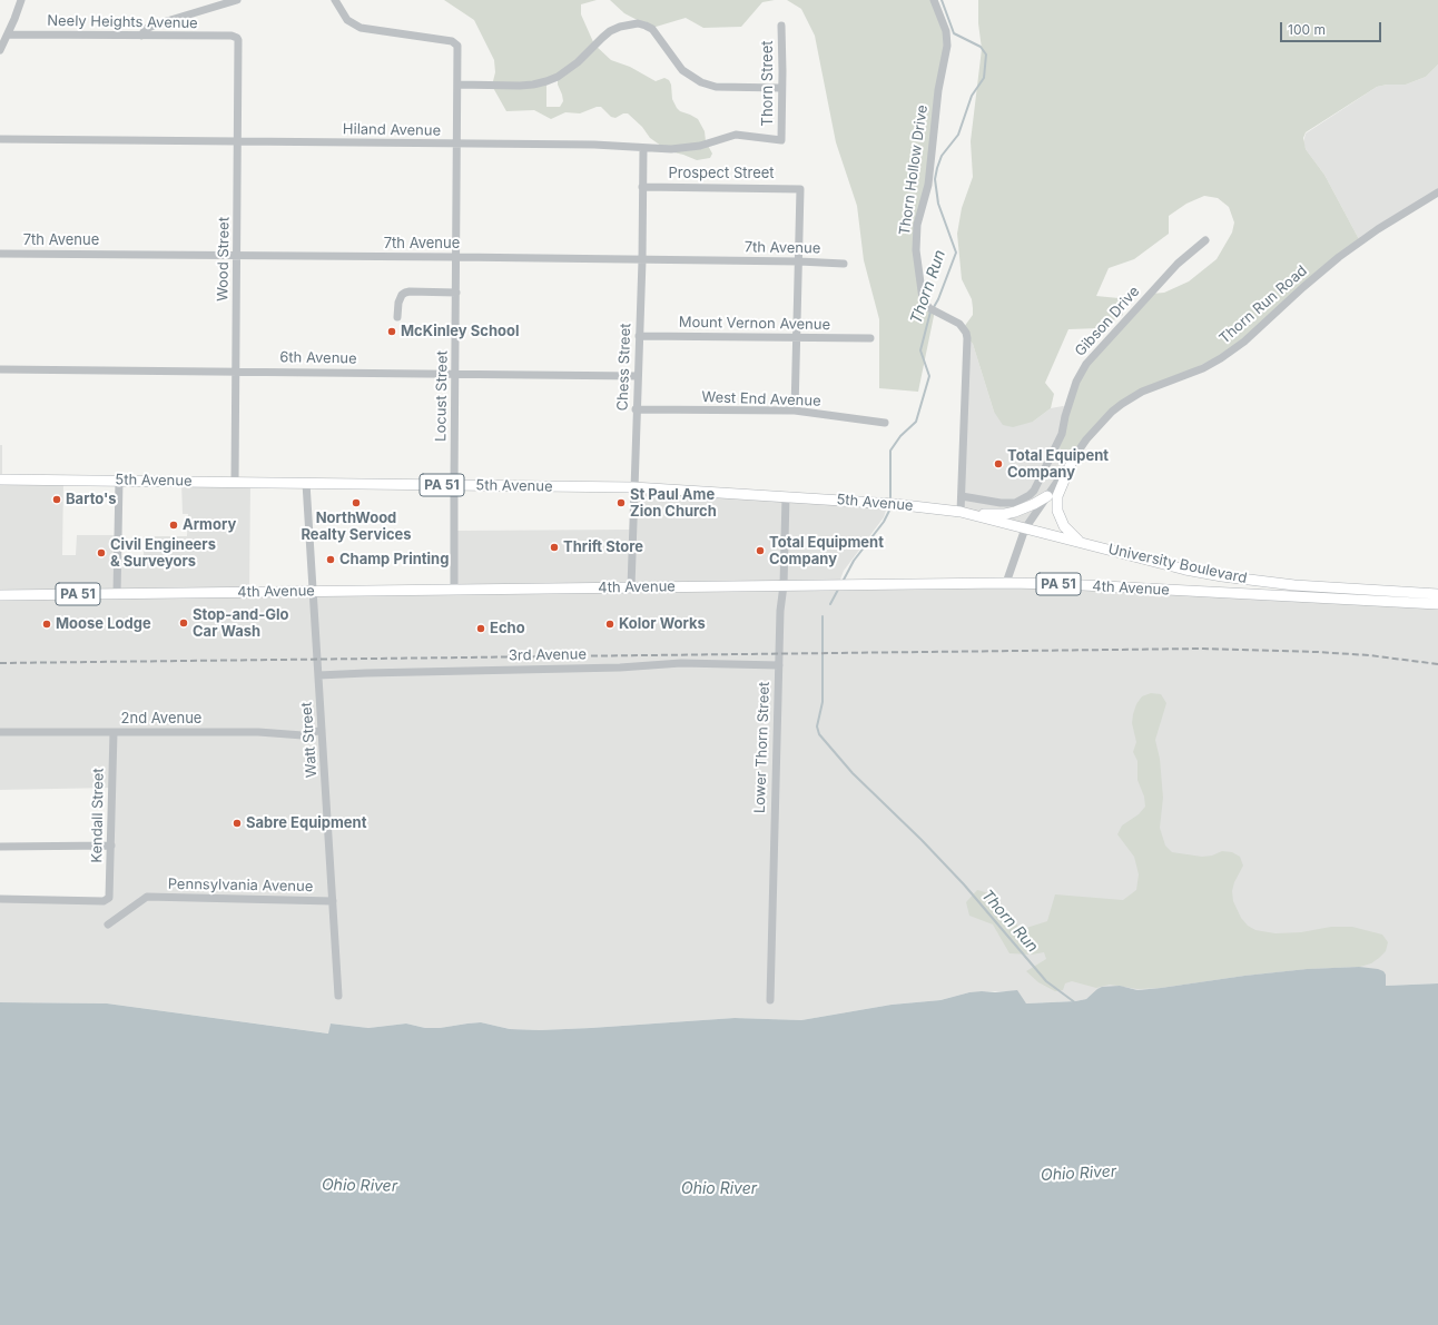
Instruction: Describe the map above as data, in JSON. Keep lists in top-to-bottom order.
{
  "streets": {
    "main road": [
      "5th Avenue",
      "PA 51",
      "University Boulevard",
      "4th Avenue"
    ],
    "street": [
      "Neely Heights Avenue",
      "Thorn Street",
      "Hiland Avenue",
      "Thorn Hollow Drive",
      "Prospect Street",
      "7th Avenue",
      "Wood Street",
      "Thorn Run Road",
      "Gibson Drive",
      "Mount Vernon Avenue",
      "6th Avenue",
      "Chess Street",
      "Locust Street",
      "West End Avenue",
      "3rd Avenue",
      "2nd Avenue",
      "Watt Street",
      "Lower Thorn Street",
      "Kendall Street",
      "Pennsylvania Avenue"
    ]
  },
  "crossings": [
    ["Neely Heights Avenue", "Wood Street"],
    ["Thorn Street", "Hiland Avenue"],
    ["Hiland Avenue", "Wood Street"],
    ["Hiland Avenue", "Chess Street"],
    ["Hiland Avenue", "Locust Street"],
    ["Thorn Hollow Drive", "Gibson Drive"],
    ["Thorn Hollow Drive", "5th Avenue"],
    ["Prospect Street", "7th Avenue"],
    ["Prospect Street", "Chess Street"],
    ["7th Avenue", "Wood Street"],
    ["7th Avenue", "Chess Street"],
    ["7th Avenue", "Locust Street"],
    ["Wood Street", "6th Avenue"],
    ["Wood Street", "5th Avenue"],
    ["Thorn Run Road", "5th Avenue"],
    ["Thorn Run Road", "University Boulevard"],
    ["Thorn Run Road", "4th Avenue"],
    ["Mount Vernon Avenue", "Chess Street"],
    ["6th Avenue", "Chess Street"],
    ["6th Avenue", "Locust Street"],
    ["Chess Street", "West End Avenue"],
    ["Chess Street", "5th Avenue"],
    ["Chess Street", "4th Avenue"],
    ["Locust Street", "5th Avenue"],
    ["Locust Street", "4th Avenue"],
    ["5th Avenue", "University Boulevard"],
    ["5th Avenue", "Watt Street"],
    ["5th Avenue", "Lower Thorn Street"],
    ["4th Avenue", "Watt Street"],
    ["4th Avenue", "Lower Thorn Street"],
    ["3rd Avenue", "Watt Street"],
    ["3rd Avenue", "Lower Thorn Street"],
    ["2nd Avenue", "Watt Street"],
    ["2nd Avenue", "Kendall Street"],
    ["Watt Street", "Pennsylvania Avenue"]
  ],
  "water": ["Thorn Run", "Ohio River"],
  "places": [
    "McKinley School",
    "Total Equipent Company",
    "Barto's",
    "NorthWood Realty Services",
    "St Paul Ame Zion Church",
    "Armory",
    "Thrift Store",
    "Total Equipment Company",
    "Civil Engineers & Surveyors",
    "Champ Printing",
    "Stop-and-Glo Car Wash",
    "Moose Lodge",
    "Kolor Works",
    "Echo",
    "Sabre Equipment"
  ],
  "scale_bar": "100 m"
}
